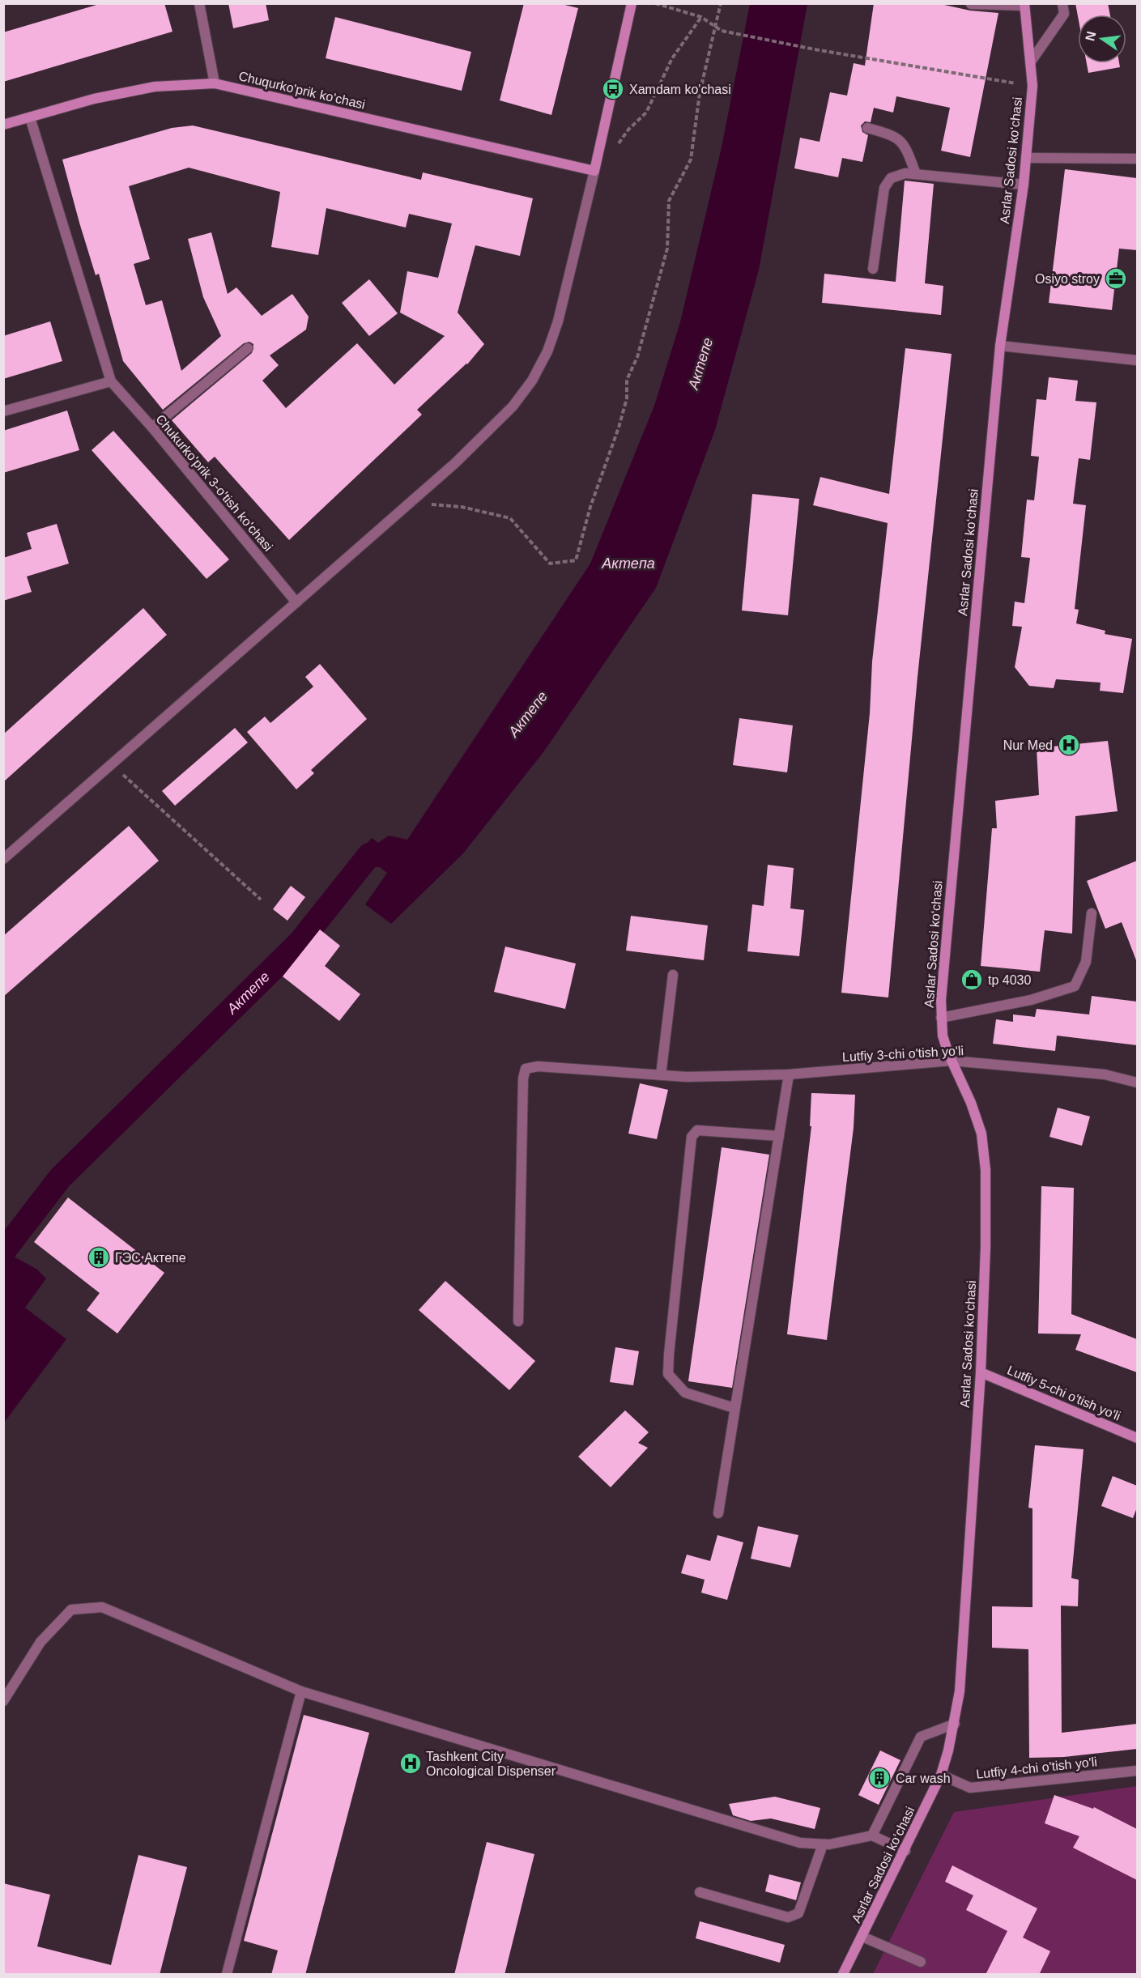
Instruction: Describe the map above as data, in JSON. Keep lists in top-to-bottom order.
{
  "streets": {
    "street": [
      "Chuqurko'prik ko'chasi",
      "Asrlar Sadosi ko‘chasi",
      "Chukurko'prik 3-o'tish ko'chasi",
      "Lutfiy 3-chi o'tish yo'li",
      "Lutfiy 5-chi o'tish yo'li",
      "Lutfiy 4-chi o'tish yo'li"
    ]
  },
  "crossings": [
    ["Chuqurko'prik ko'chasi", "Chukurko'prik 3-o'tish ko'chasi"],
    ["Asrlar Sadosi ko‘chasi", "Lutfiy 3-chi o'tish yo'li"],
    ["Asrlar Sadosi ko‘chasi", "Lutfiy 5-chi o'tish yo'li"],
    ["Asrlar Sadosi ko‘chasi", "Lutfiy 4-chi o'tish yo'li"]
  ],
  "water": ["Актепе", "Актепа"],
  "places": {
    "bus stop": ["Xamdam ko'chasi"],
    "office": ["Osiyo stroy"],
    "hospital": ["Nur Med", "Tashkent City Oncological Dispenser"],
    "shop": ["tp 4030"],
    "building": ["ГЭС Актепe", "Car wash"]
  },
  "north": "left"
}
